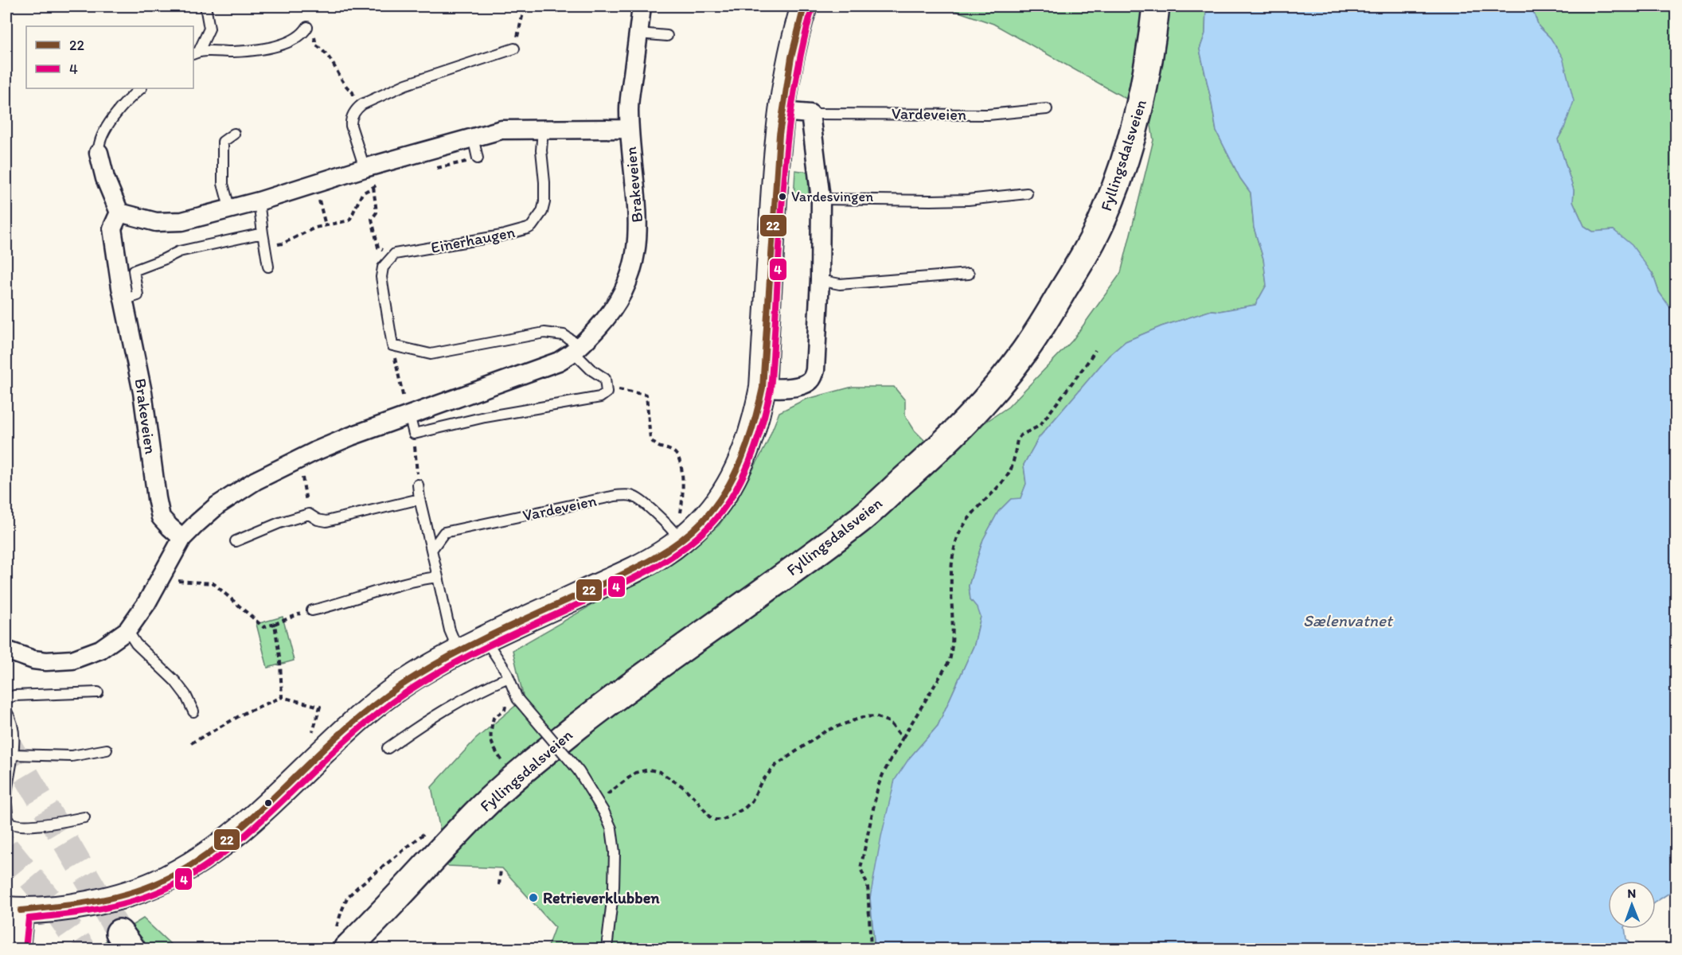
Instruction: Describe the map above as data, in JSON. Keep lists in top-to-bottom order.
{
  "streets": {
    "main road": ["Fyllingsdalsveien"],
    "street": ["Vardeveien", "Brakeveien"],
    "lane": ["Einerhaugen"]
  },
  "water": ["Sælenvatnet"],
  "places": ["Vardesvingen", "Retrieverklubben"],
  "lines": ["transit line 22", "transit line 4"],
  "legend": ["22", "4"],
  "north": "top"
}
